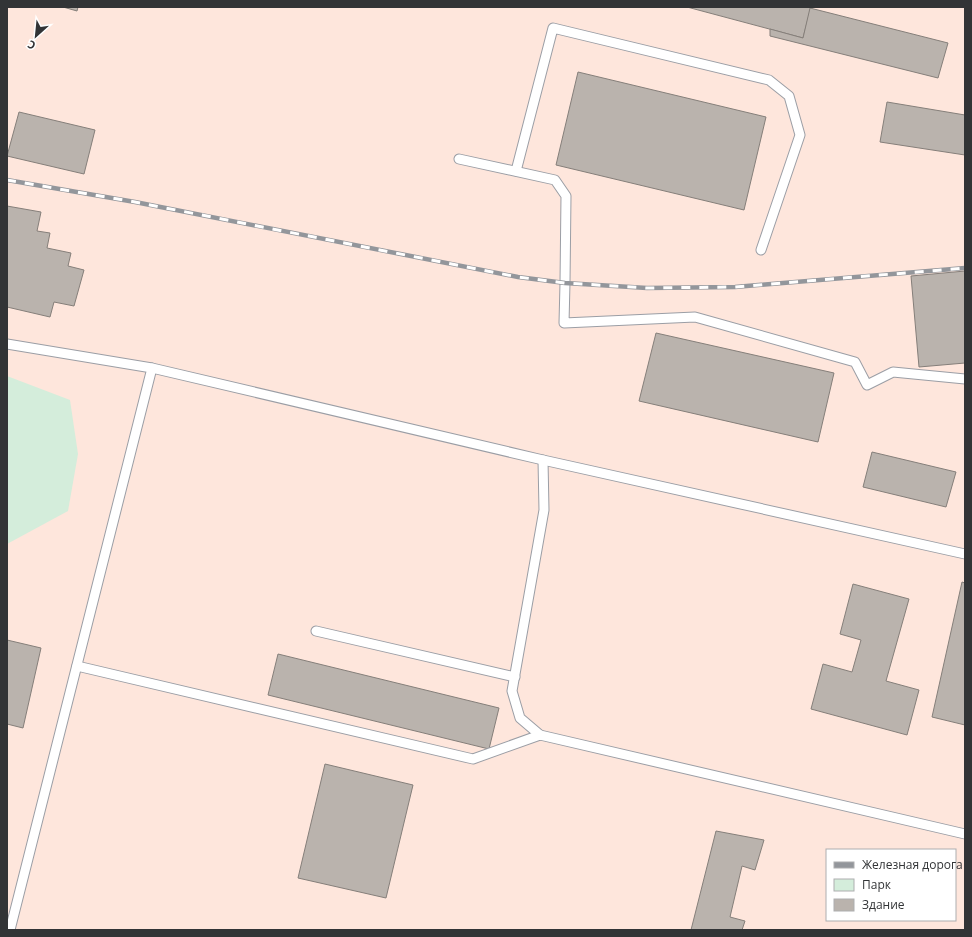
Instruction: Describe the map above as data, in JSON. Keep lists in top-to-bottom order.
{
  "legend": ["Железная дорога", "Парк", "Здание"],
  "north": "bottom left"
}
